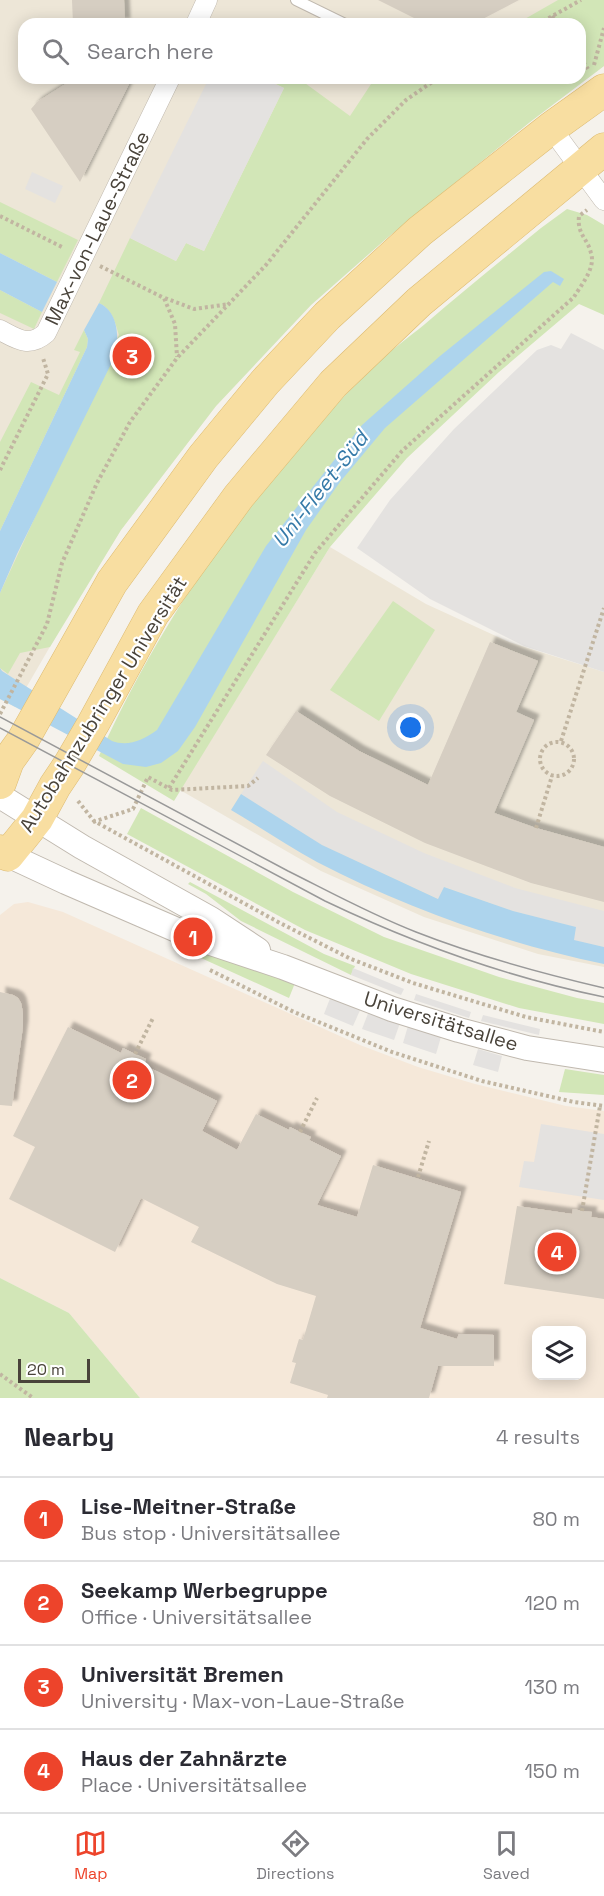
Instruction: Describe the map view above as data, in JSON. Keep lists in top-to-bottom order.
{
  "streets": {
    "main road": ["Autobahnzubringer Universität"],
    "street": ["Max-von-Laue-Straße", "Universitätsallee"]
  },
  "crossings": [
    ["Autobahnzubringer Universität", "Universitätsallee"]
  ],
  "water": ["Uni-Fleet-Süd"],
  "scale_bar": "20 m",
  "page": {
    "search": "Search here",
    "pins": [
      "3",
      "1",
      "2",
      "4"
    ],
    "scale": "20 m",
    "heading": ["Nearby", "4 results"],
    "list": [
      {
        "mark": "1",
        "name": "Lise-Meitner-Straße",
        "note": "Bus stop · Universitätsallee",
        "value": "80 m"
      },
      {
        "mark": "2",
        "name": "Seekamp Werbegruppe",
        "note": "Office · Universitätsallee",
        "value": "120 m"
      },
      {
        "mark": "3",
        "name": "Universität Bremen",
        "note": "University · Max-von-Laue-Straße",
        "value": "130 m"
      },
      {
        "mark": "4",
        "name": "Haus der Zahnärzte",
        "note": "Place · Universitätsallee",
        "value": "150 m"
      }
    ],
    "nav": ["Map", "Directions", "Saved"]
  }
}
